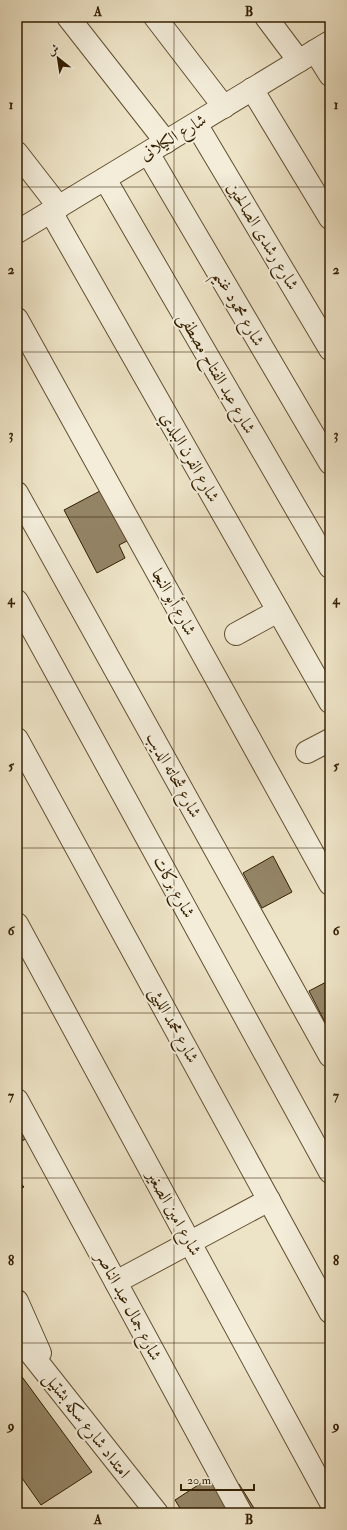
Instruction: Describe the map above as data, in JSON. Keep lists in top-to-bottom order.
{
  "streets": {
    "street": [
      "شارع الكيلانى",
      "شارع رشدى الصالحين",
      "شارع محمود غنيم",
      "شارع عبد الفتاح مصطفى",
      "شارع الفرن البلدي",
      "شارع أبو النجا",
      "شارع شحاته الديب",
      "شارع بركات",
      "شارع محمد الليثى",
      "شارع امين الصغير",
      "شارع جمال عبد الناصر",
      "امتداد شارع سكه بشتيل"
    ]
  },
  "crossings": [
    ["شارع الكيلانى", "شارع رشدى الصالحين"],
    ["شارع الكيلانى", "شارع محمود غنيم"],
    ["شارع الكيلانى", "شارع عبد الفتاح مصطفى"],
    ["شارع الكيلانى", "شارع الفرن البلدي"]
  ],
  "scale_bar": "20 m",
  "north": "top left",
  "grid": {
    "columns": ["A", "B"],
    "rows": [
      "1",
      "2",
      "3",
      "4",
      "5",
      "6",
      "7",
      "8",
      "9"
    ]
  }
}
